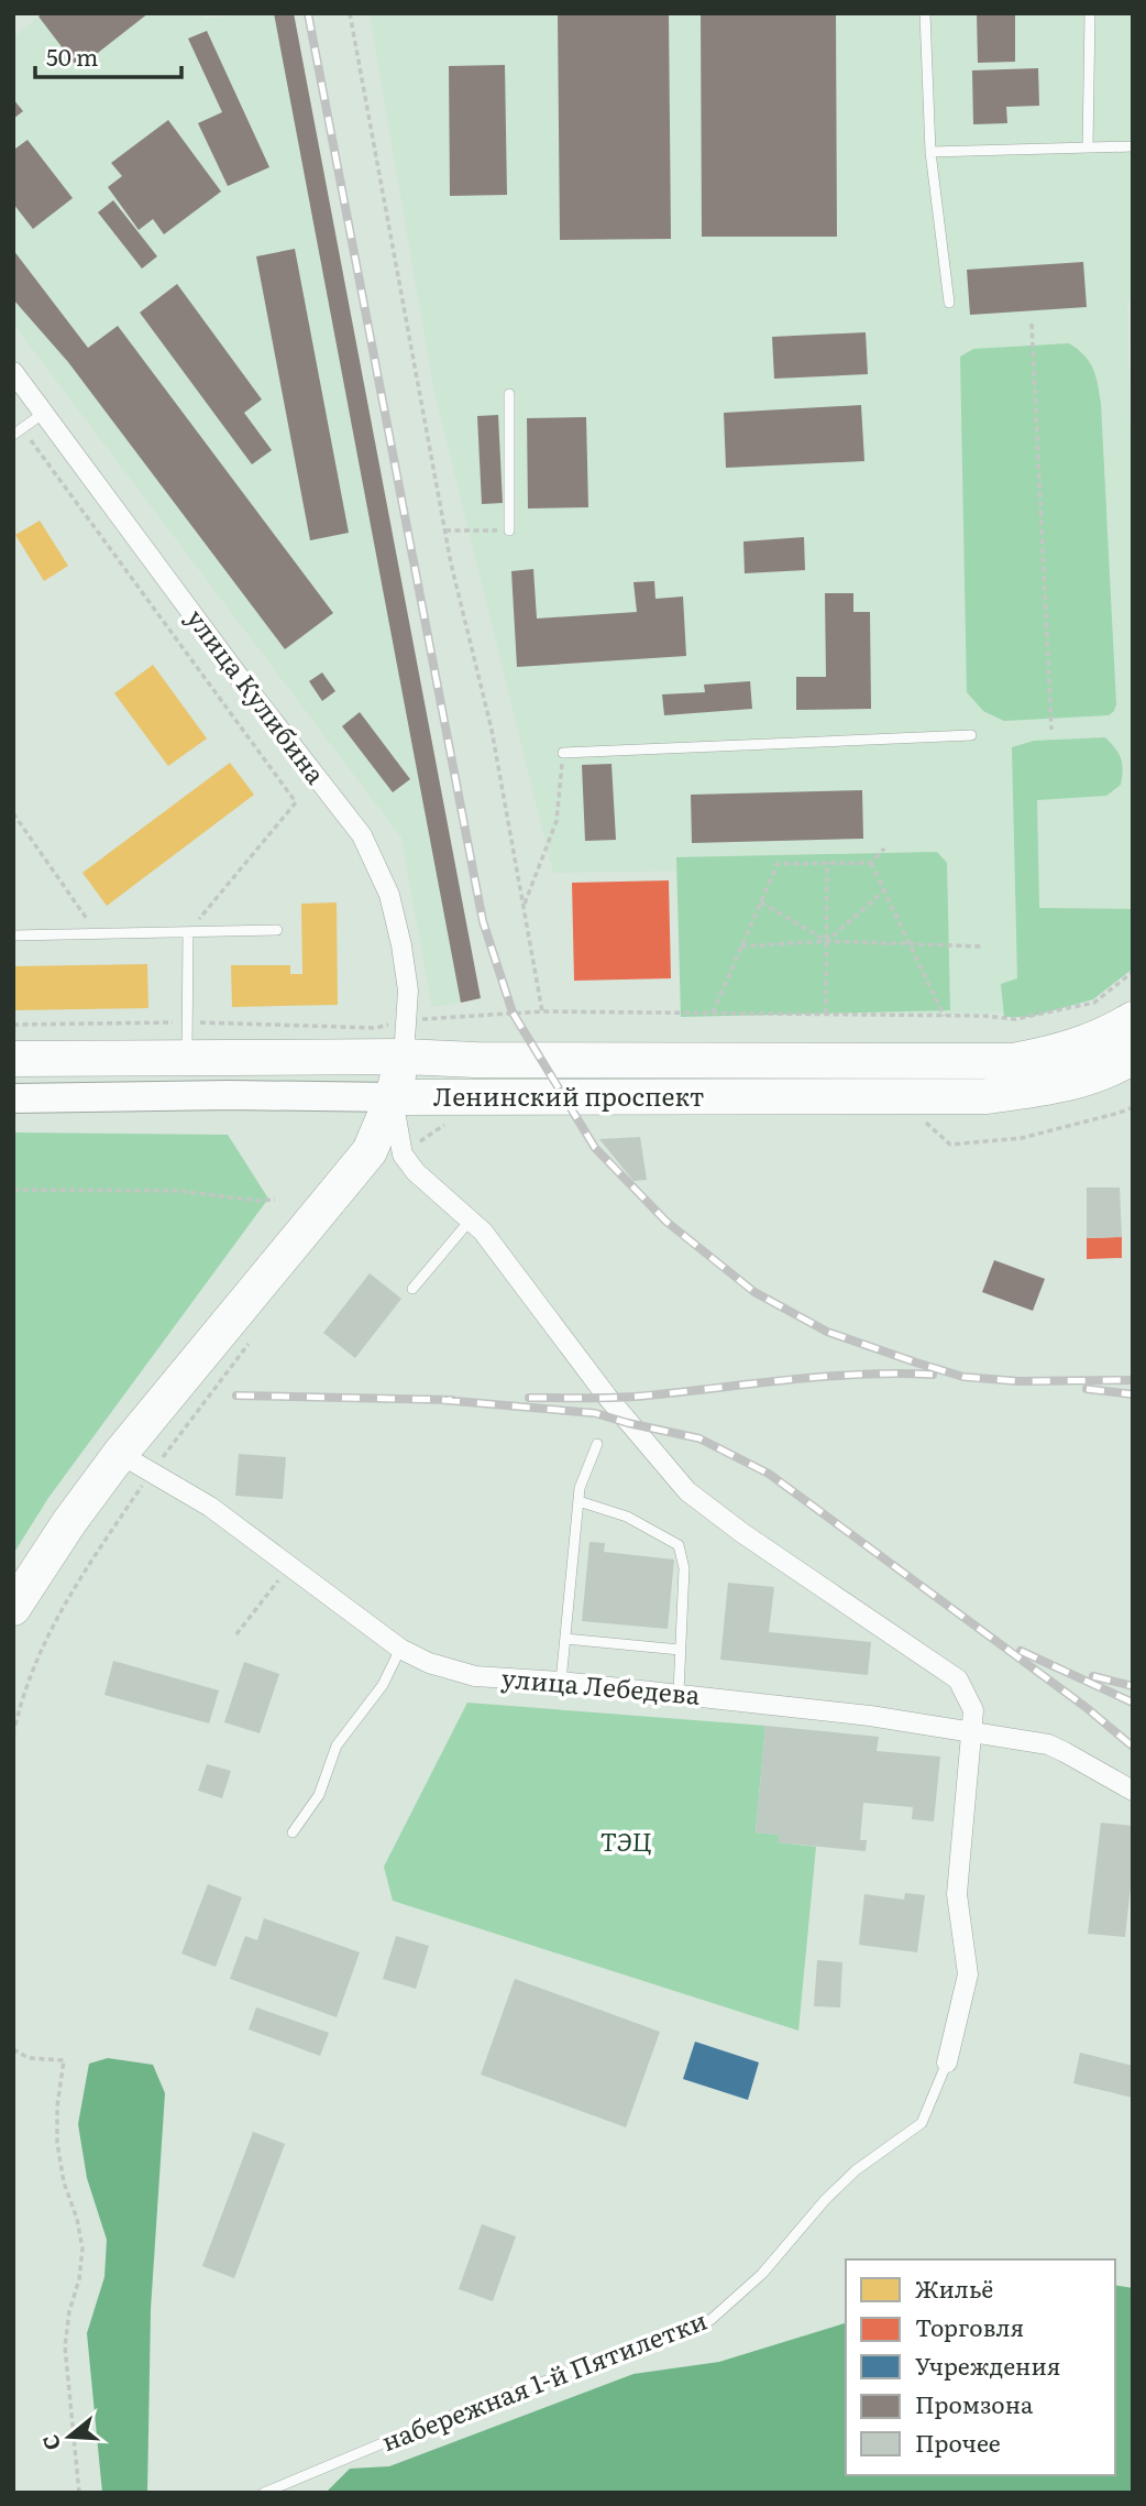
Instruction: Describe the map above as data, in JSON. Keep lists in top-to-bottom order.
{
  "streets": {
    "highway": ["Ленинский проспект"],
    "street": ["улица Кулибина", "улица Лебедева"],
    "lane": ["набережная 1-й Пятилетки"]
  },
  "crossings": [
    ["улица Кулибина", "Ленинский проспект"]
  ],
  "parks": ["ТЭЦ"],
  "legend": [
    "Жильё",
    "Торговля",
    "Учреждения",
    "Промзона",
    "Прочее"
  ],
  "scale_bar": "50 m",
  "north": "left"
}
